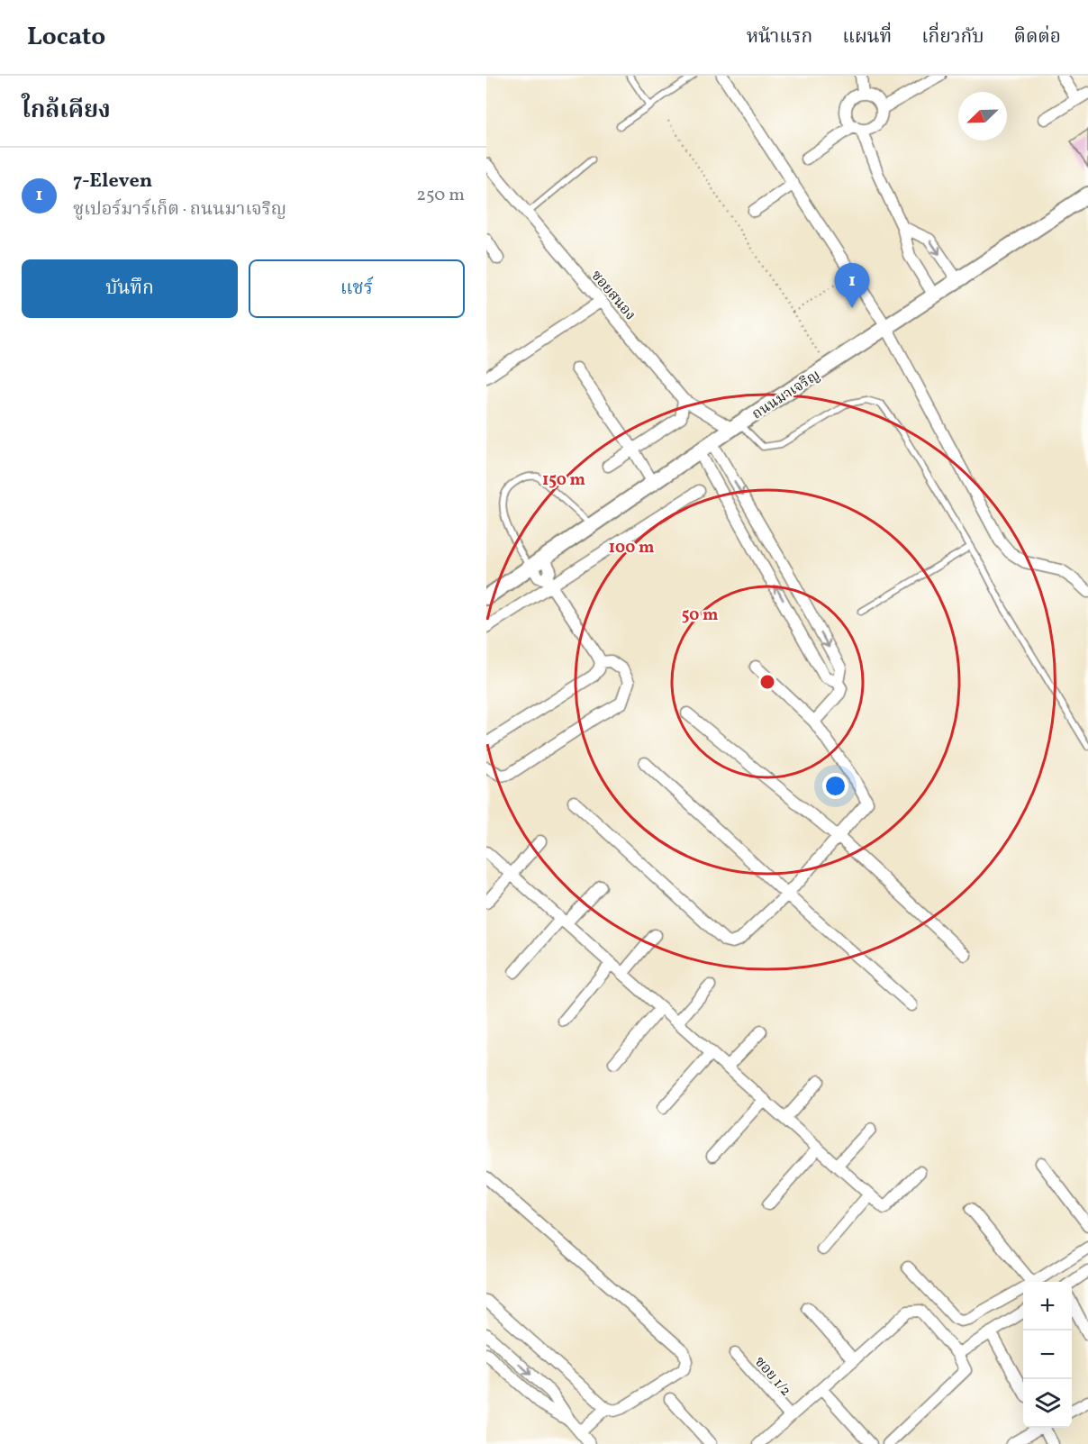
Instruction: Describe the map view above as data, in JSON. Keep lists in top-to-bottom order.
{
  "streets": {
    "main road": ["ถนนมาเจริญ"],
    "street": ["ซอยสนอง", "ซอย 1/2"]
  },
  "crossings": [
    ["ซอยสนอง", "ถนนมาเจริญ"]
  ],
  "north": "bottom left",
  "page": {
    "header": "Locato",
    "nav": [
      "หน้าแรก",
      "แผนที่",
      "เกี่ยวกับ",
      "ติดต่อ"
    ],
    "heading": "ใกล้เคียง",
    "list": [
      {
        "mark": "1",
        "name": "7-Eleven",
        "note": "ซูเปอร์มาร์เก็ต · ถนนมาเจริญ",
        "value": "250 m"
      }
    ],
    "buttons": ["บันทึก", "แชร์"],
    "pins": "1",
    "map_buttons": ["+", "−"]
  },
  "rings": ["150 m", "100 m", "50 m"]
}
